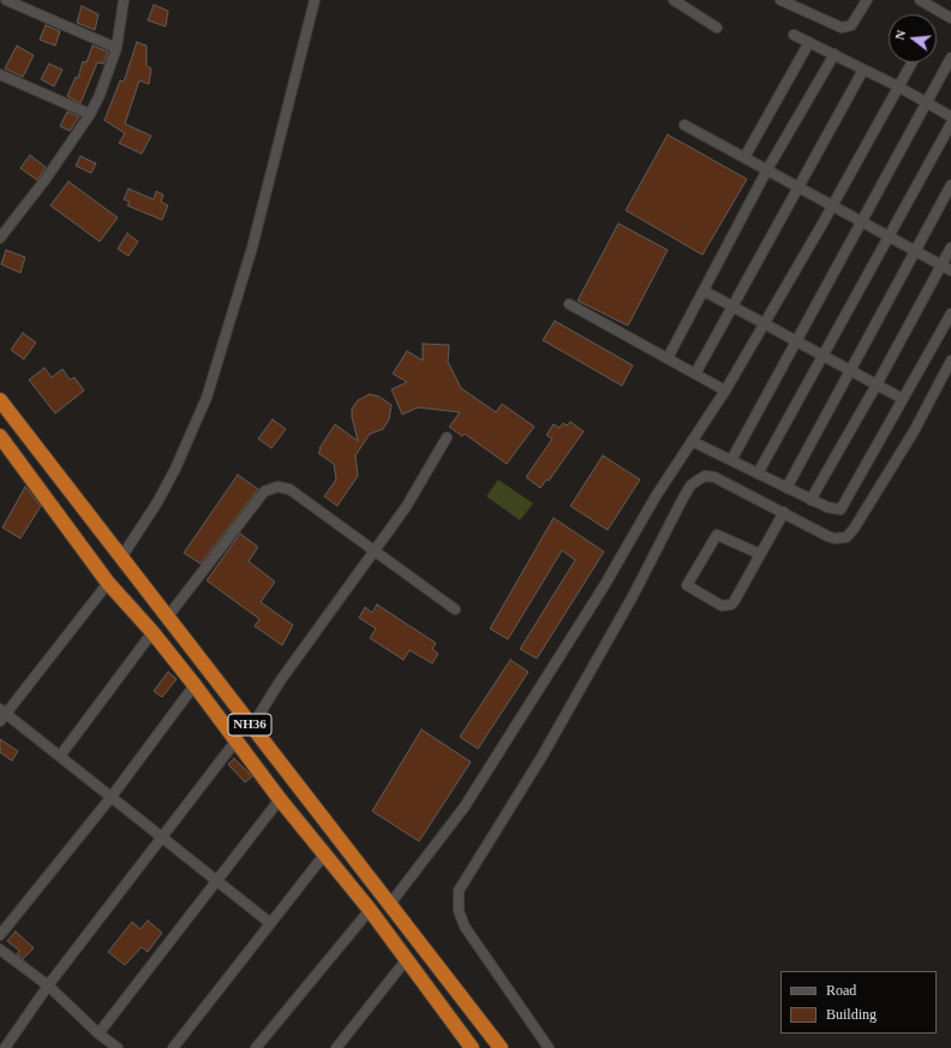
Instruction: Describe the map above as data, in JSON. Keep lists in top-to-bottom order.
{
  "streets": {
    "highway": ["NH36"]
  },
  "legend": ["Road", "Building"],
  "north": "left"
}
